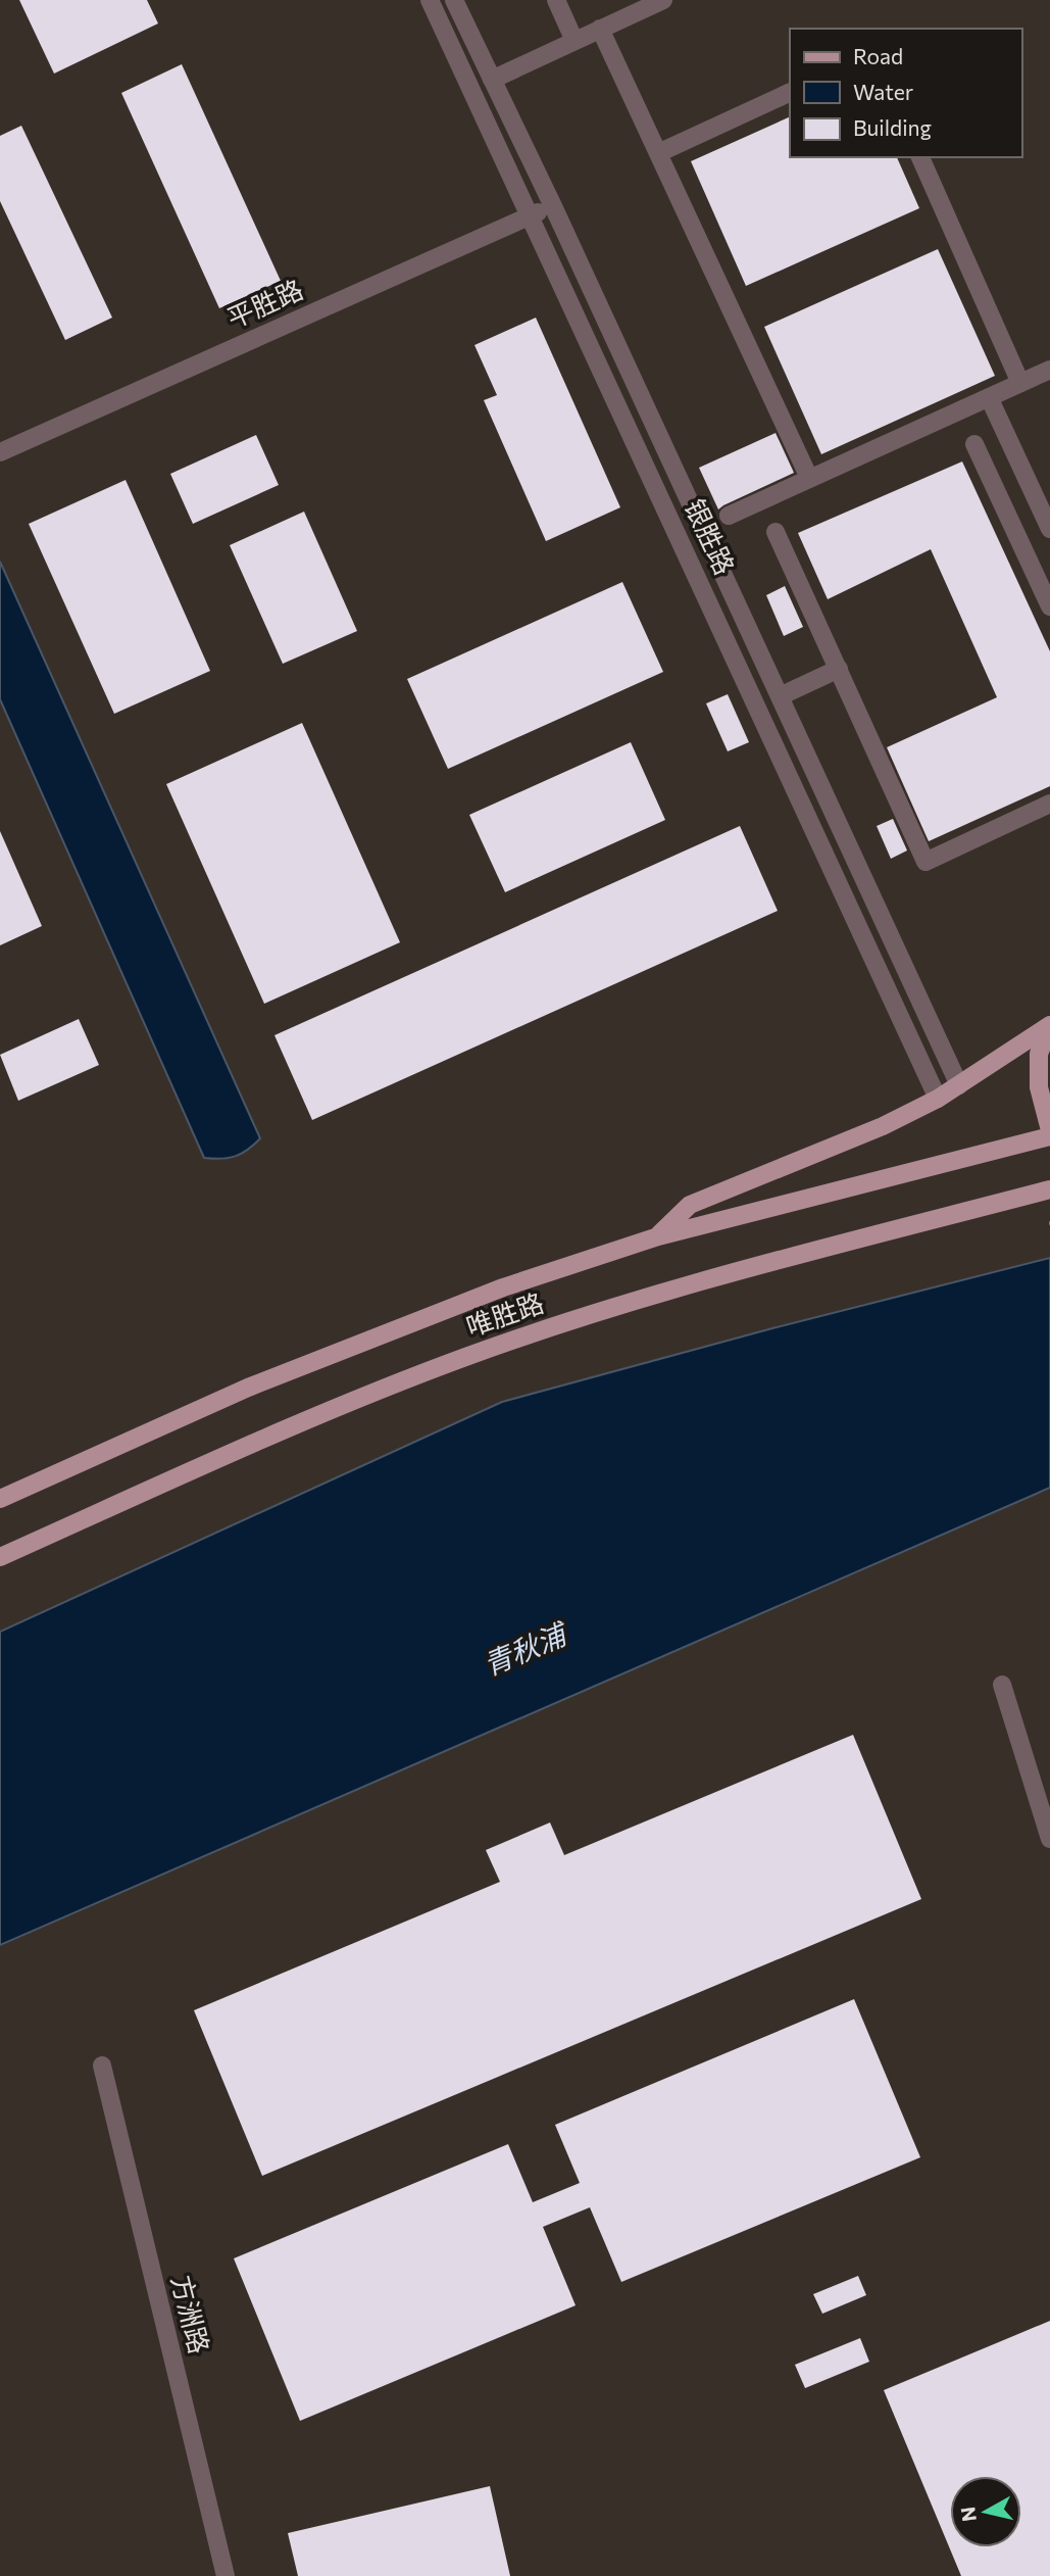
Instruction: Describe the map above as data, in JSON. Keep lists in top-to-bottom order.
{
  "streets": {
    "main road": ["唯胜路"],
    "street": ["平胜路", "银胜路", "方洲路"]
  },
  "crossings": [
    ["平胜路", "银胜路"]
  ],
  "water": ["青秋浦"],
  "legend": ["Road", "Water", "Building"],
  "north": "left"
}
